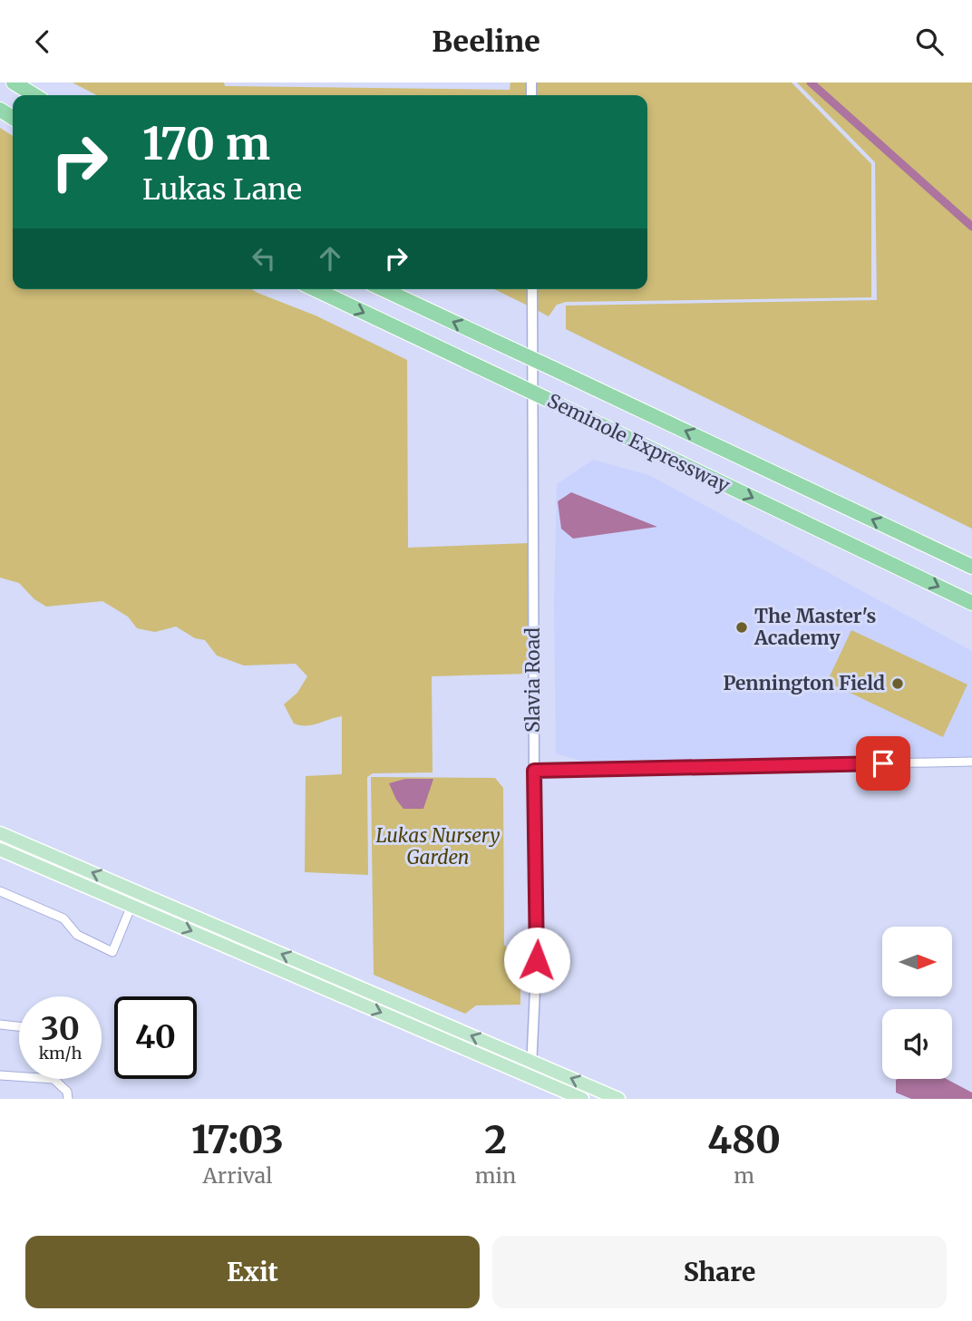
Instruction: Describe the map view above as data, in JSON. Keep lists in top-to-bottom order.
{
  "streets": {
    "highway": ["Seminole Expressway"],
    "street": ["Slavia Road"]
  },
  "parks": ["Lukas Nursery Garden"],
  "places": ["The Master's Academy", "Pennington Field"],
  "north": "right",
  "page": {
    "header": "Beeline",
    "turn": ["170 m", "Lukas Lane"],
    "speed": "30 km/h",
    "limit": "40",
    "eta": [
      "17:03",
      "Arrival",
      "2",
      "min",
      "480",
      "m"
    ],
    "buttons": ["Exit", "Share"]
  }
}
